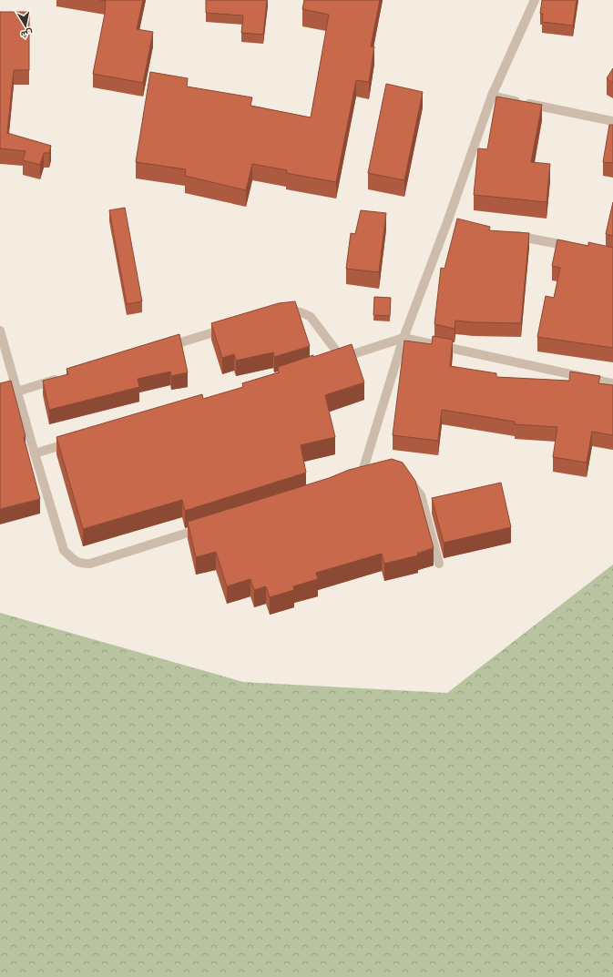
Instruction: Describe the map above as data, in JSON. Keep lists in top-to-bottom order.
{
  "north": "bottom"
}
